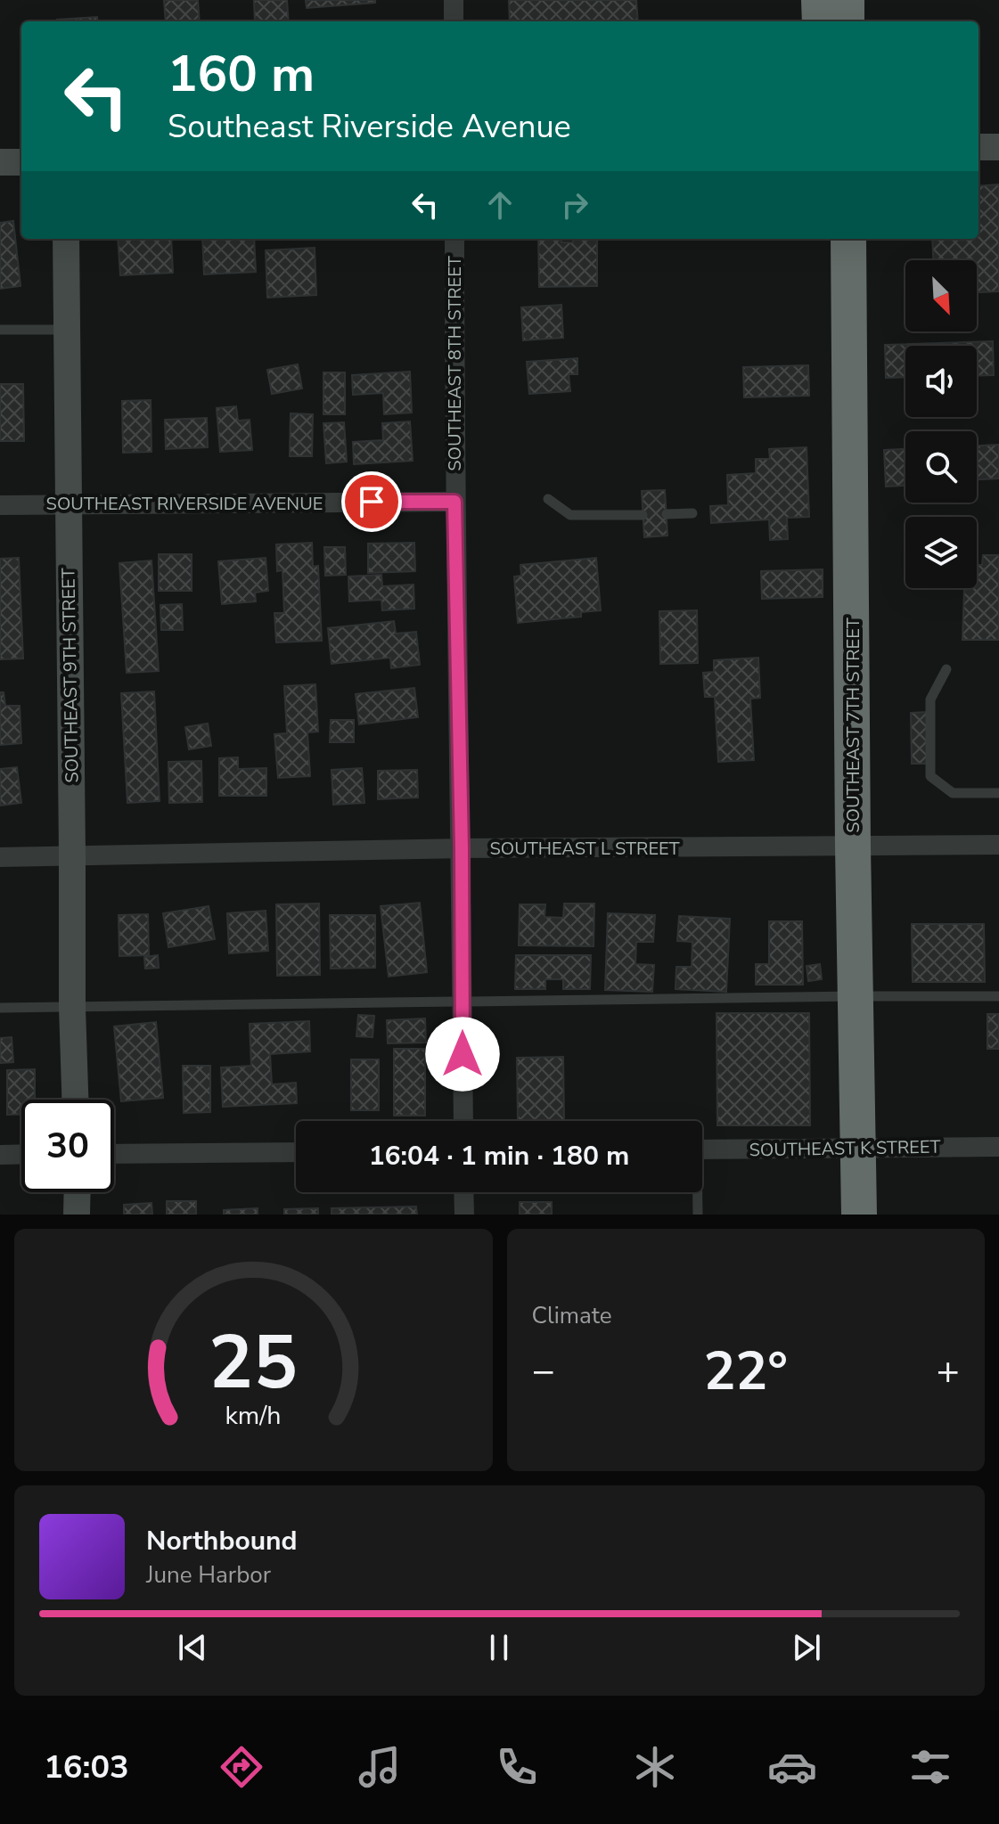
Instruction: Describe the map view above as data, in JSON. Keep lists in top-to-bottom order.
{
  "streets": {
    "highway": ["SOUTHEAST 7TH STREET"],
    "street": [
      "SOUTHEAST 8TH STREET",
      "SOUTHEAST RIVERSIDE AVENUE",
      "SOUTHEAST 9TH STREET",
      "SOUTHEAST L STREET",
      "SOUTHEAST K STREET"
    ]
  },
  "crossings": [
    ["SOUTHEAST 8TH STREET", "SOUTHEAST RIVERSIDE AVENUE"],
    ["SOUTHEAST 8TH STREET", "SOUTHEAST L STREET"],
    ["SOUTHEAST RIVERSIDE AVENUE", "SOUTHEAST 9TH STREET"],
    ["SOUTHEAST 9TH STREET", "SOUTHEAST L STREET"],
    ["SOUTHEAST 7TH STREET", "SOUTHEAST L STREET"],
    ["SOUTHEAST 7TH STREET", "SOUTHEAST K STREET"]
  ],
  "north": "bottom right",
  "page": {
    "turn": ["160 m", "Southeast Riverside Avenue"],
    "limit": "30",
    "trip": "16:04 · 1 min · 180 m",
    "tile": "Climate",
    "heat": ["−", "22°", "+"],
    "song": ["Northbound", "June Harbor"],
    "tabs": "16:03",
    "gauge": ["25", "km/h"]
  }
}
